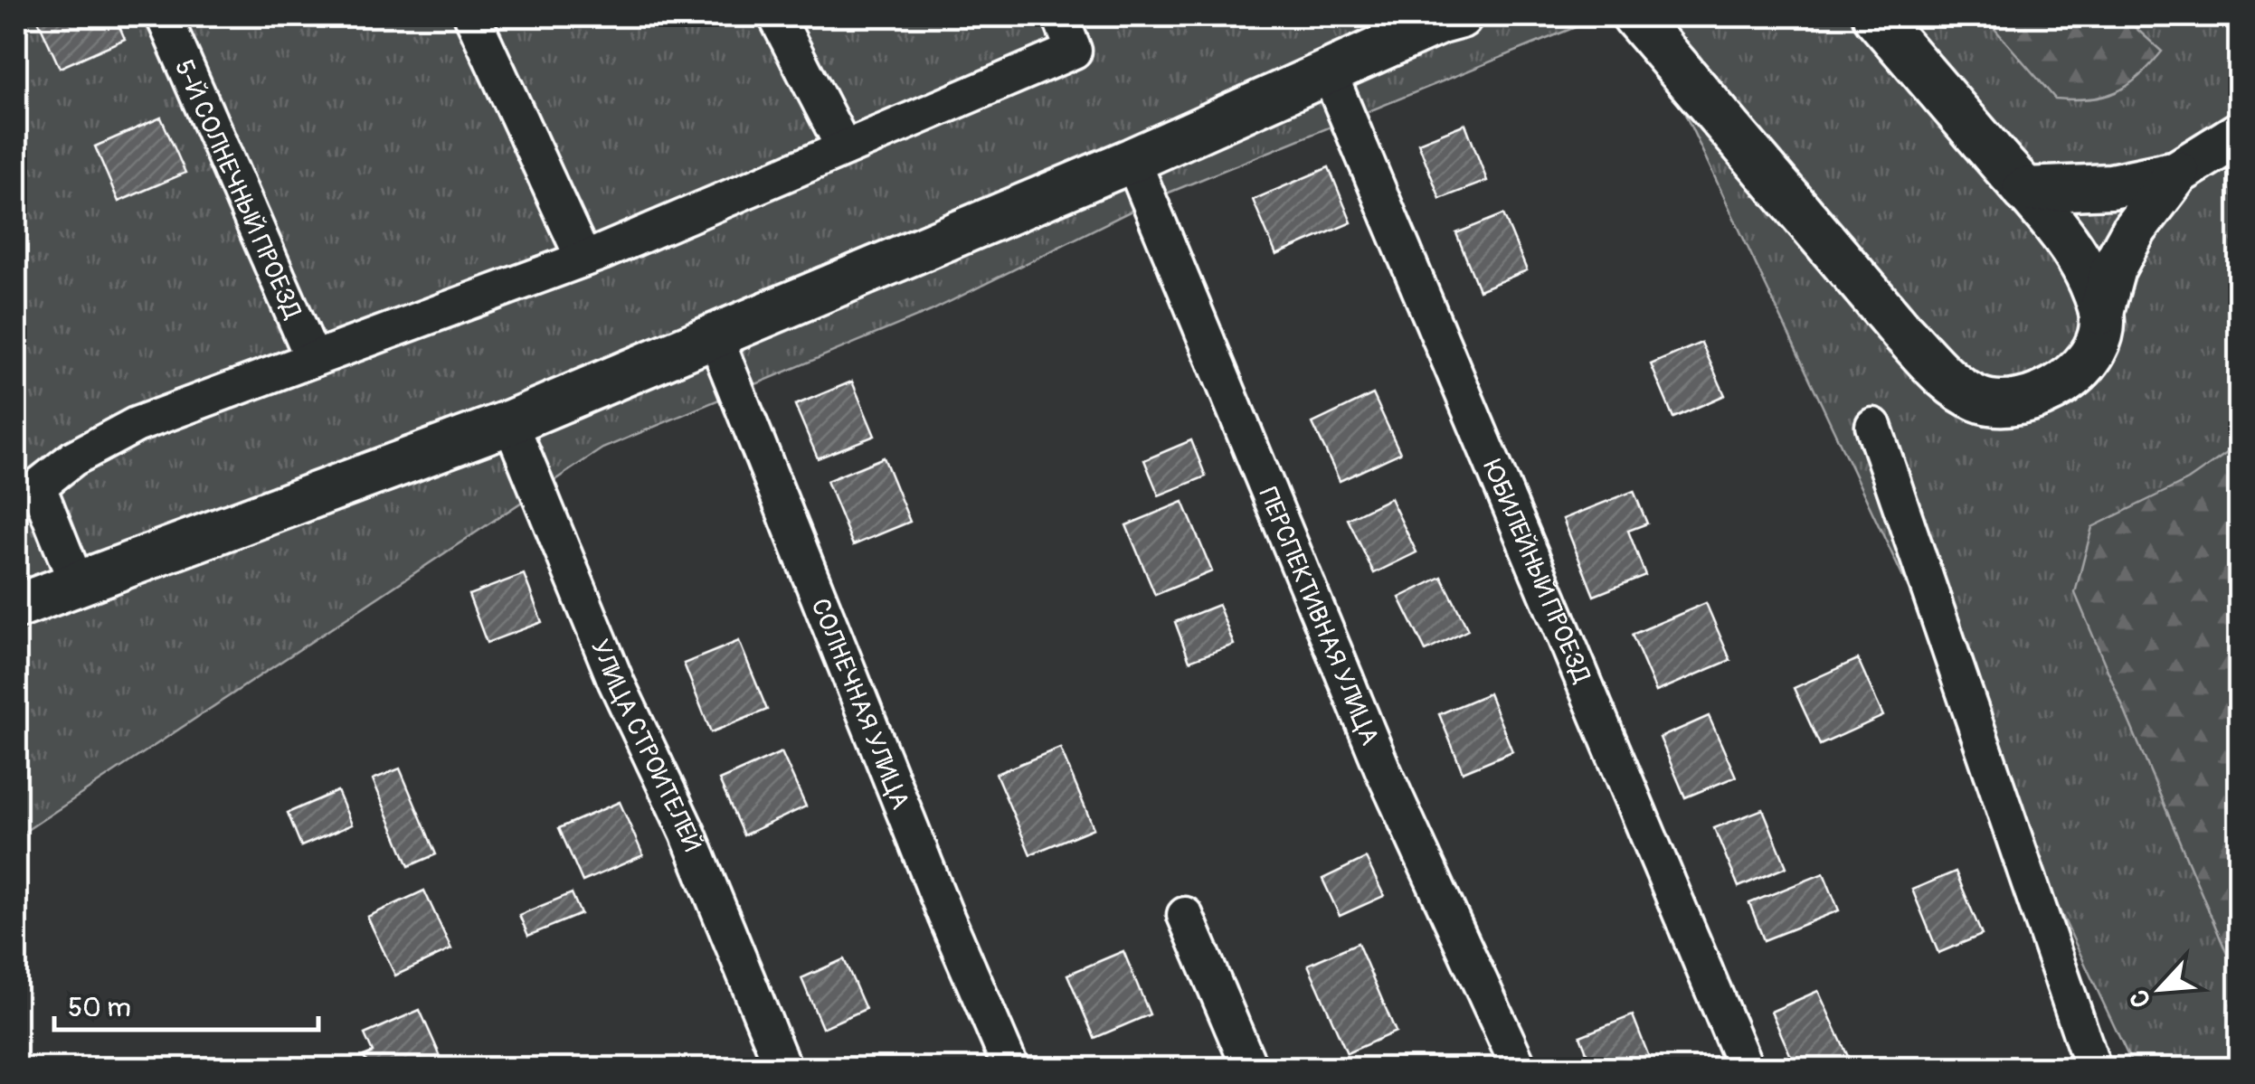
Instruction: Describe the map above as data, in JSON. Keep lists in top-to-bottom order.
{
  "streets": {
    "lane": [
      "5-Й СОЛНЕЧНЫЙ ПРОЕЗД",
      "ЮБИЛЕЙНЫЙ ПРОЕЗД",
      "ПЕРСПЕКТИВНАЯ УЛИЦА",
      "СОЛНЕЧНАЯ УЛИЦА",
      "УЛИЦА СТРОИТЕЛЕЙ"
    ]
  },
  "scale_bar": "50 m",
  "north": "bottom left"
}
